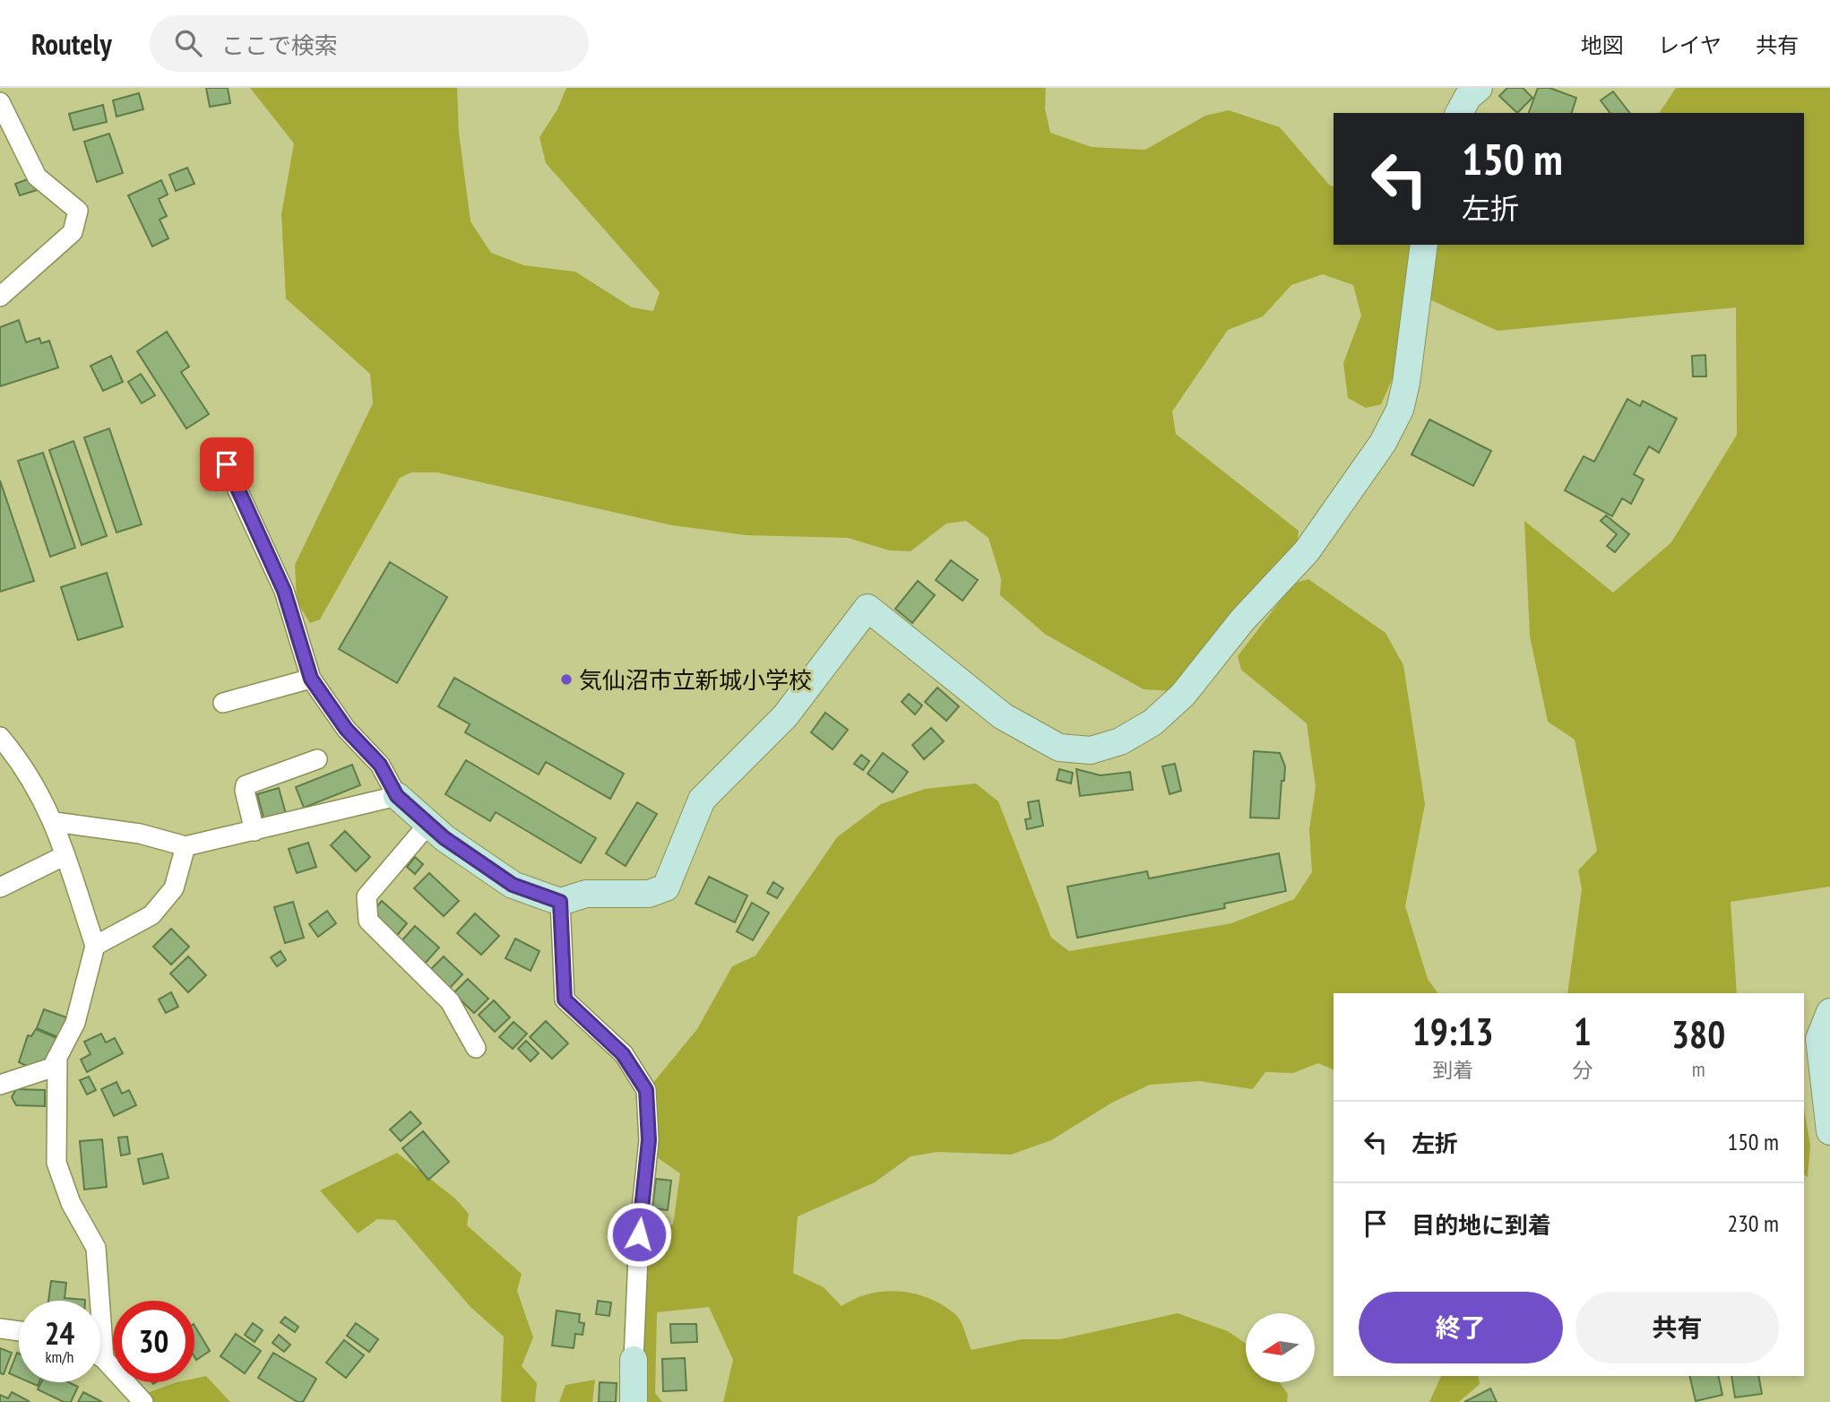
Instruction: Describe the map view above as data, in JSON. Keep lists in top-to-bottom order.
{
  "places": ["気仙沼市立新城小学校"],
  "north": "left",
  "page": {
    "header": "Routely",
    "search": "ここで検索",
    "nav": ["地図", "レイヤ", "共有"],
    "turn": ["150 m", "左折"],
    "eta": [
      "19:13",
      "到着",
      "1",
      "分",
      "380",
      "m"
    ],
    "list": [
      {
        "name": "左折",
        "value": "150 m"
      },
      {
        "name": "目的地に到着",
        "value": "230 m"
      }
    ],
    "buttons": ["終了", "共有"],
    "speed": "24 km/h",
    "limit": "30"
  }
}
